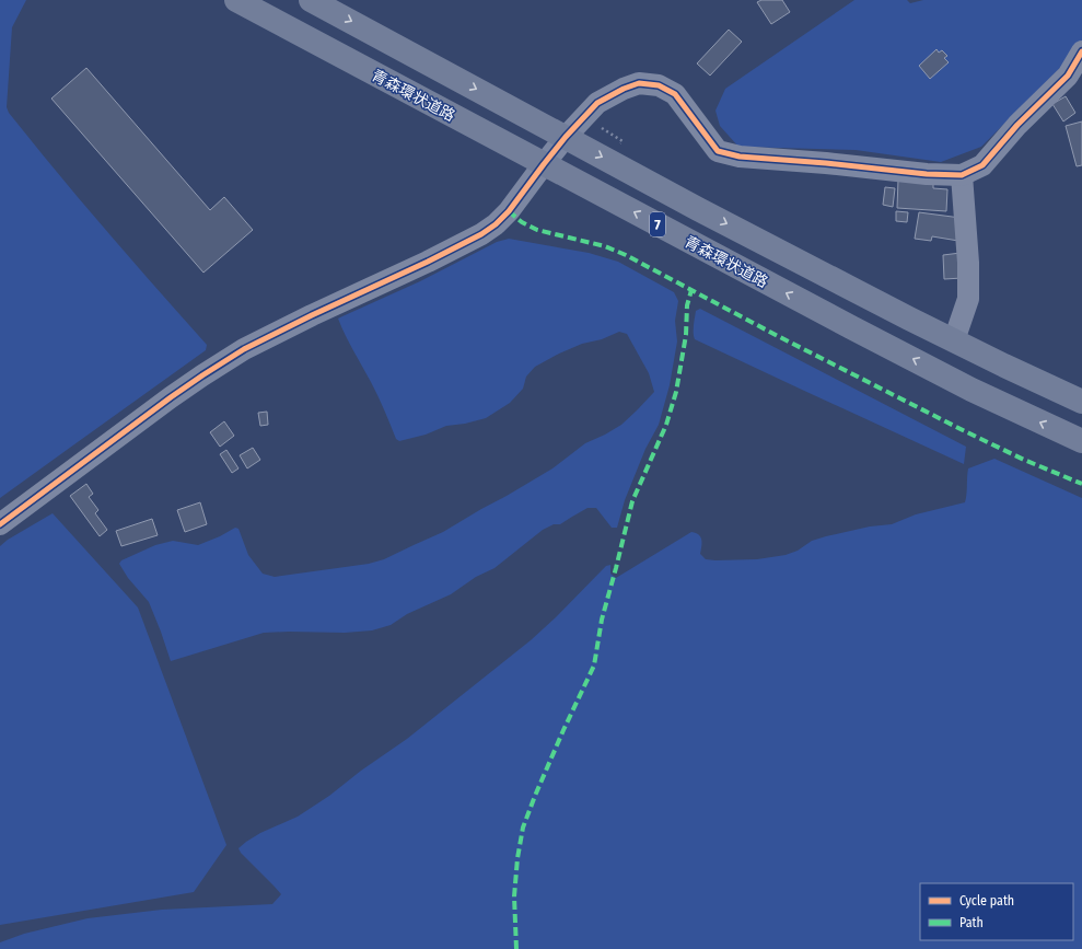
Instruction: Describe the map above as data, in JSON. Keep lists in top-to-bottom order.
{
  "streets": {
    "highway": ["青森環状道路", "7"]
  },
  "legend": ["Cycle path", "Path"]
}
